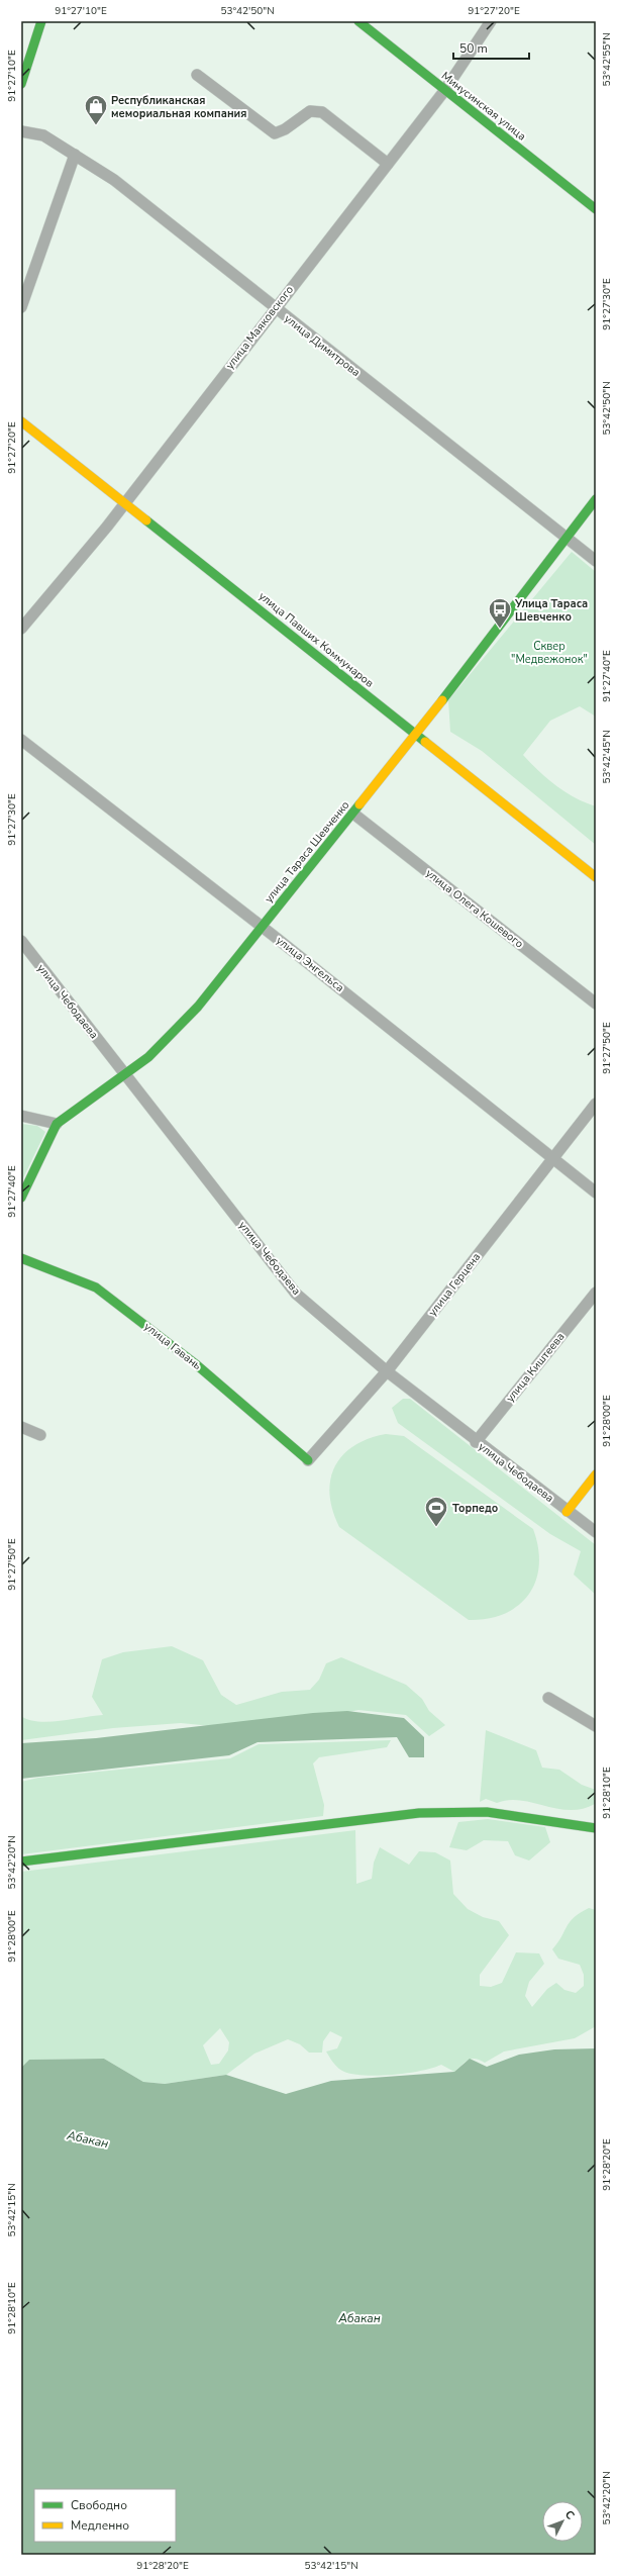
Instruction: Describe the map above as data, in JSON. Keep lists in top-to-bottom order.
{
  "streets": {
    "street": [
      "Минусинская улица",
      "улица Маяковского",
      "улица Димитрова",
      "улица Павших Коммунаров",
      "улица Тараса Шевченко",
      "улица Олега Кошевого",
      "улица Энгельса",
      "улица Чебодаева",
      "улица Герцена",
      "улица Гавань",
      "улица Киштеева"
    ]
  },
  "crossings": [
    ["Минусинская улица", "улица Маяковского"],
    ["улица Маяковского", "улица Димитрова"],
    ["улица Маяковского", "улица Павших Коммунаров"],
    ["улица Димитрова", "улица Тараса Шевченко"],
    ["улица Павших Коммунаров", "улица Тараса Шевченко"],
    ["улица Тараса Шевченко", "улица Олега Кошевого"],
    ["улица Тараса Шевченко", "улица Энгельса"],
    ["улица Тараса Шевченко", "улица Чебодаева"],
    ["улица Энгельса", "улица Герцена"],
    ["улица Чебодаева", "улица Герцена"],
    ["улица Чебодаева", "улица Киштеева"],
    ["улица Герцена", "улица Гавань"]
  ],
  "water": ["Абакан"],
  "parks": ["Сквер \"Медвежонок\""],
  "places": {
    "shop": ["Республиканская мемориальная компания"],
    "bus stop": ["Улица Тараса Шевченко"],
    "sports": ["Торпедо"]
  },
  "legend": ["Свободно", "Медленно"],
  "scale_bar": "50 m",
  "north": "top right",
  "coordinates": [
    "91°27'10\"E",
    "53°42'50\"N",
    "91°27'20\"E",
    "53°42'55\"N",
    "91°27'30\"E",
    "91°27'40\"E",
    "53°42'45\"N",
    "91°27'50\"E",
    "91°28'00\"E",
    "91°28'10\"E",
    "53°42'20\"N",
    "91°28'20\"E",
    "53°42'15\"N"
  ]
}
